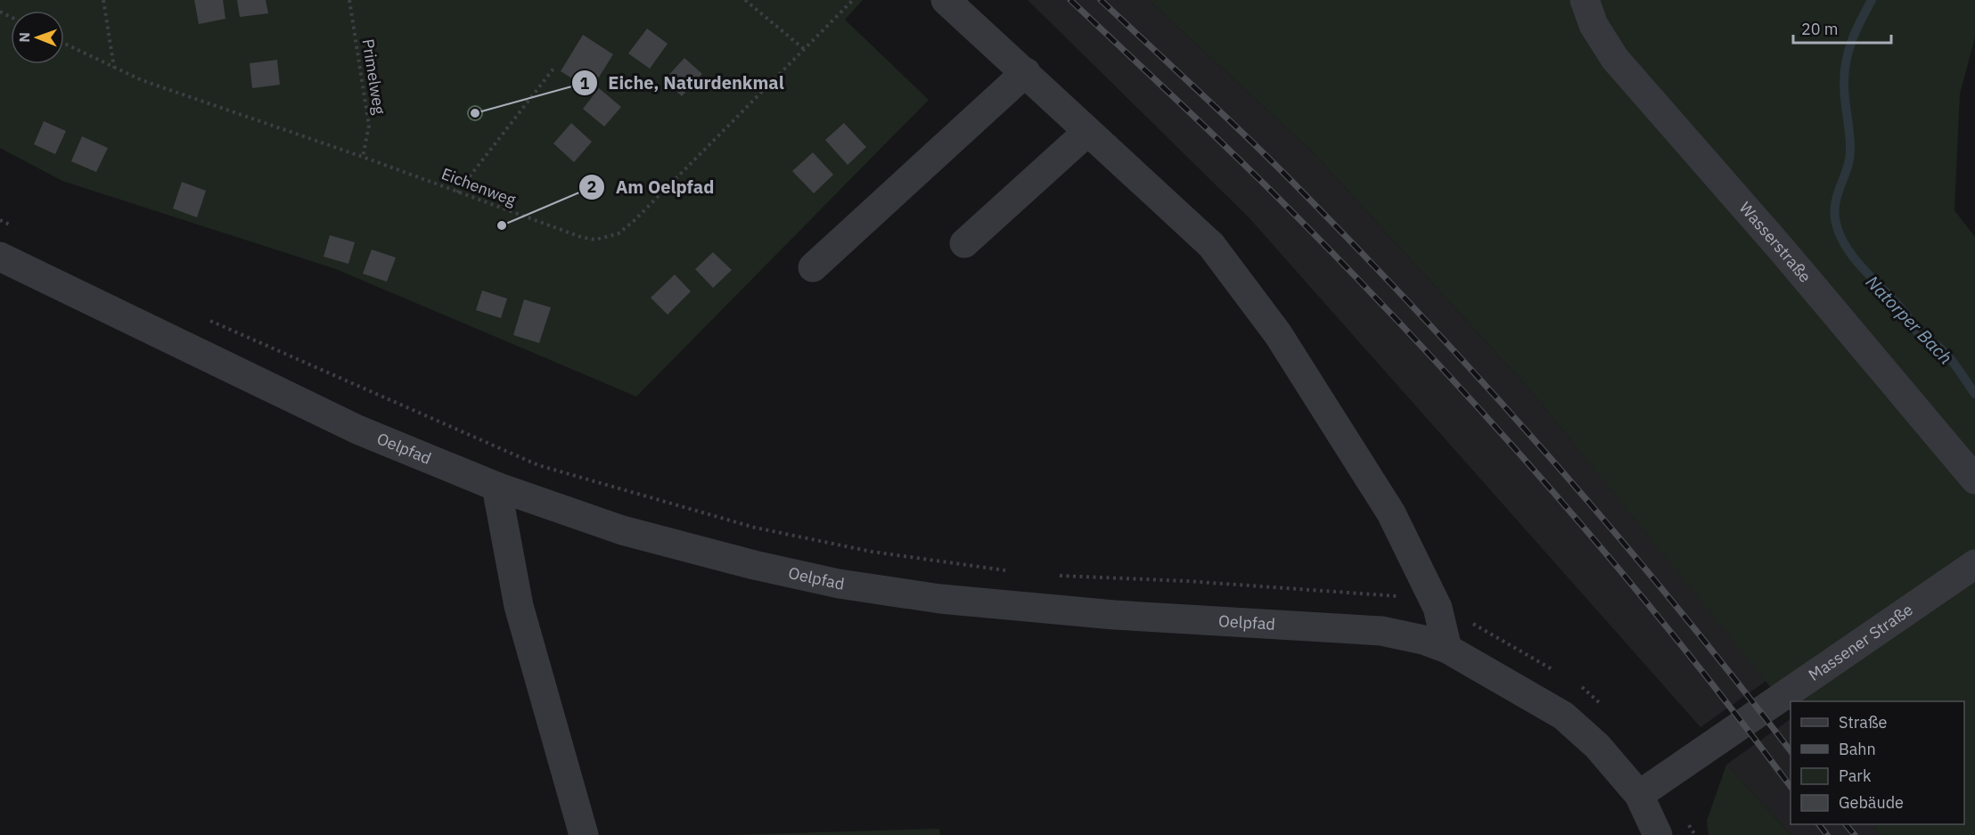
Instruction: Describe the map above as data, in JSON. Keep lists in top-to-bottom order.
{
  "streets": {
    "street": ["Wasserstraße", "Oelpfad", "Massener Straße"],
    "path": ["Primelweg", "Eichenweg"]
  },
  "crossings": [
    ["Primelweg", "Eichenweg"],
    ["Oelpfad", "Massener Straße"]
  ],
  "water": ["Natorper Bach"],
  "places": ["Eiche, Naturdenkmal", "Am Oelpfad"],
  "legend": [
    "Straße",
    "Bahn",
    "Park",
    "Gebäude"
  ],
  "scale_bar": "20 m",
  "north": "left"
}
